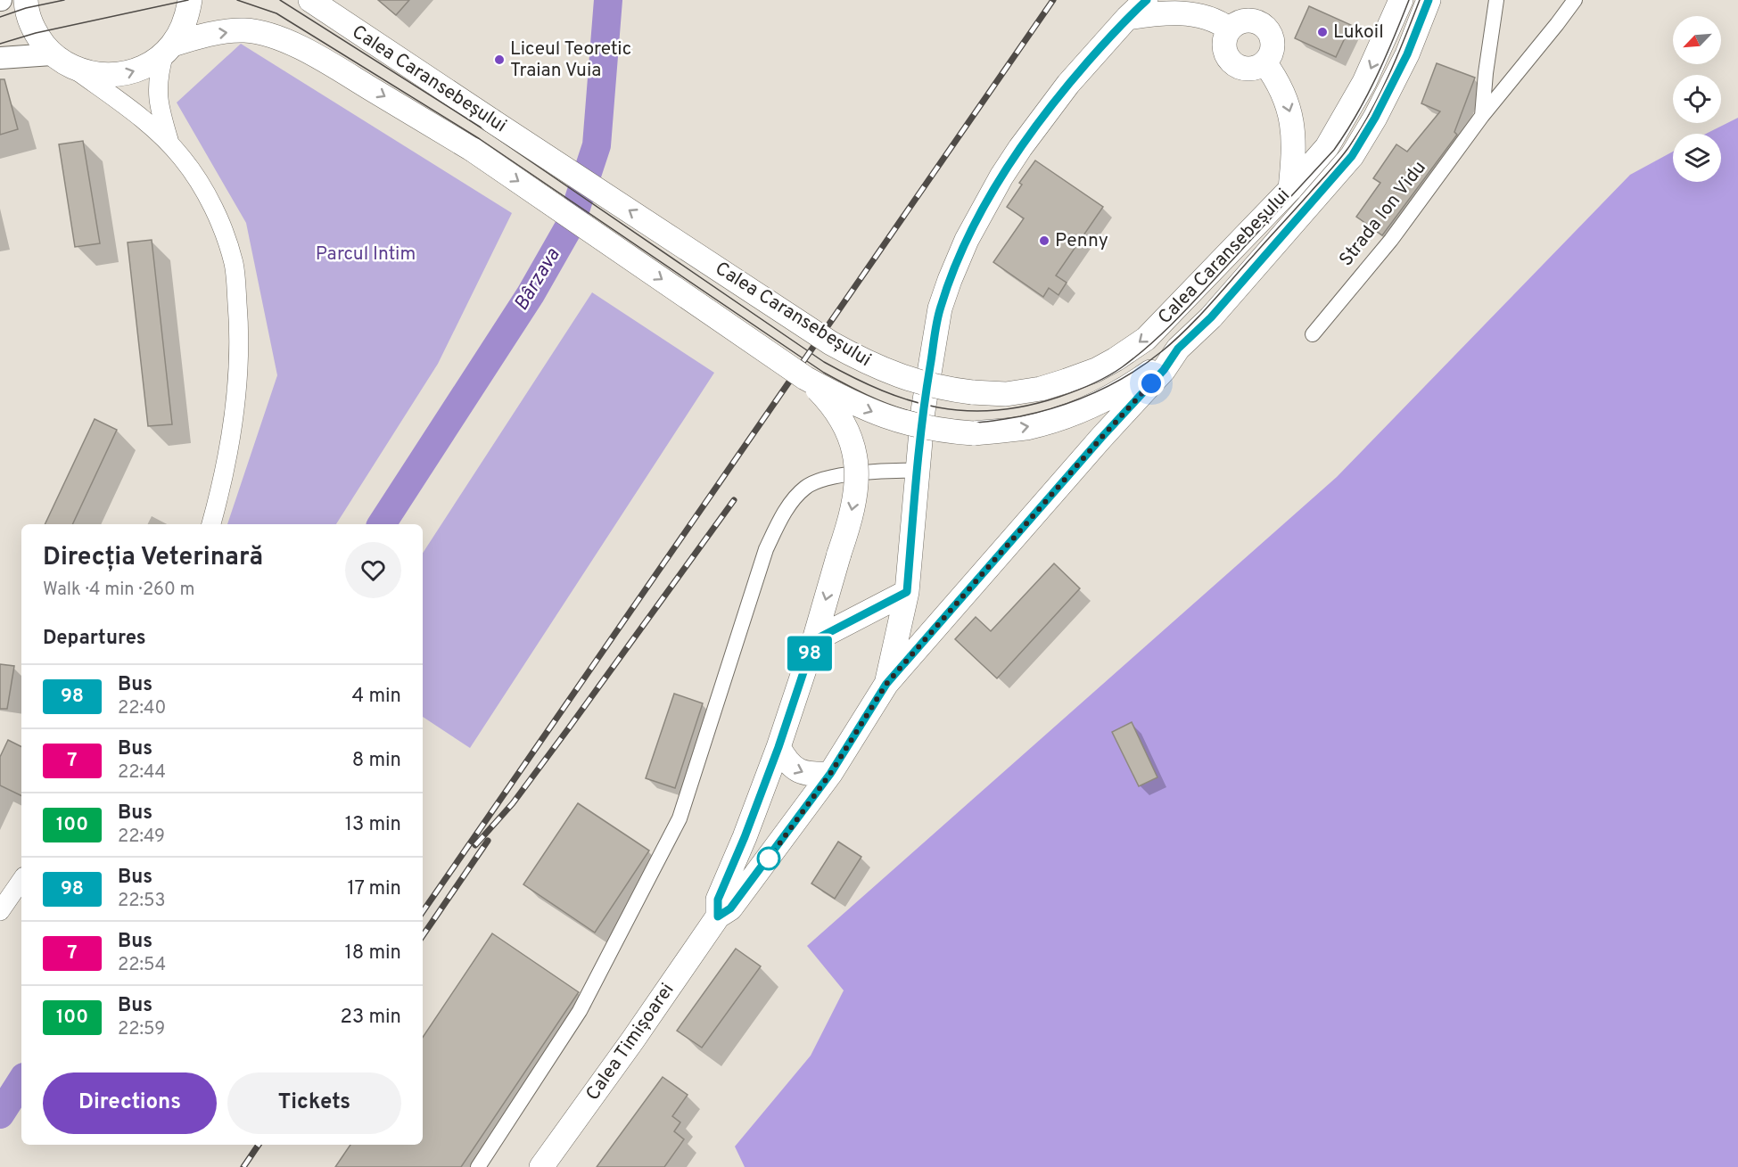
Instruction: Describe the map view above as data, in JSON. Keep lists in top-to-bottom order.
{
  "streets": {
    "main road": ["Calea Caransebeșului", "Calea Timișoarei"],
    "street": ["Strada Ion Vidu"]
  },
  "crossings": [
    ["Calea Caransebeșului", "Calea Timișoarei"]
  ],
  "water": ["Bârzava"],
  "parks": ["Parcul Intim"],
  "places": ["Lukoil", "Liceul Teoretic Traian Vuia", "Penny"],
  "lines": ["bus line 98"],
  "north": "bottom left",
  "page": {
    "on_map": "98",
    "heading": [
      ["Direcția Veterinară", "Walk · 4 min · 260 m"],
      "Departures"
    ],
    "list": [
      {
        "mark": "98",
        "name": "Bus",
        "note": "22:40",
        "value": "4 min"
      },
      {
        "mark": "7",
        "name": "Bus",
        "note": "22:44",
        "value": "8 min"
      },
      {
        "mark": "100",
        "name": "Bus",
        "note": "22:49",
        "value": "13 min"
      },
      {
        "mark": "98",
        "name": "Bus",
        "note": "22:53",
        "value": "17 min"
      },
      {
        "mark": "7",
        "name": "Bus",
        "note": "22:54",
        "value": "18 min"
      },
      {
        "mark": "100",
        "name": "Bus",
        "note": "22:59",
        "value": "23 min"
      }
    ],
    "buttons": ["Directions", "Tickets"]
  }
}
